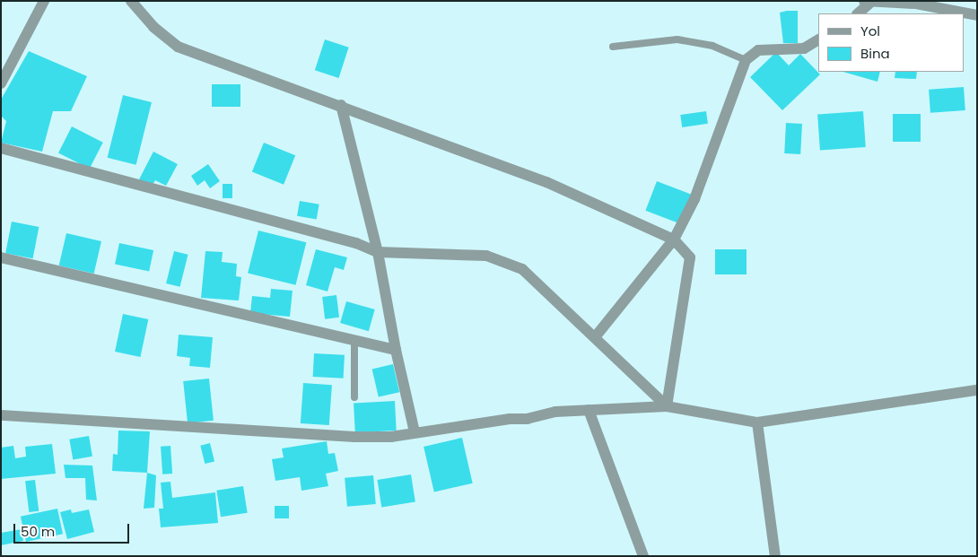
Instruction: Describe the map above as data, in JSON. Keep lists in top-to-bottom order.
{
  "legend": ["Yol", "Bina"],
  "scale_bar": "50 m"
}
